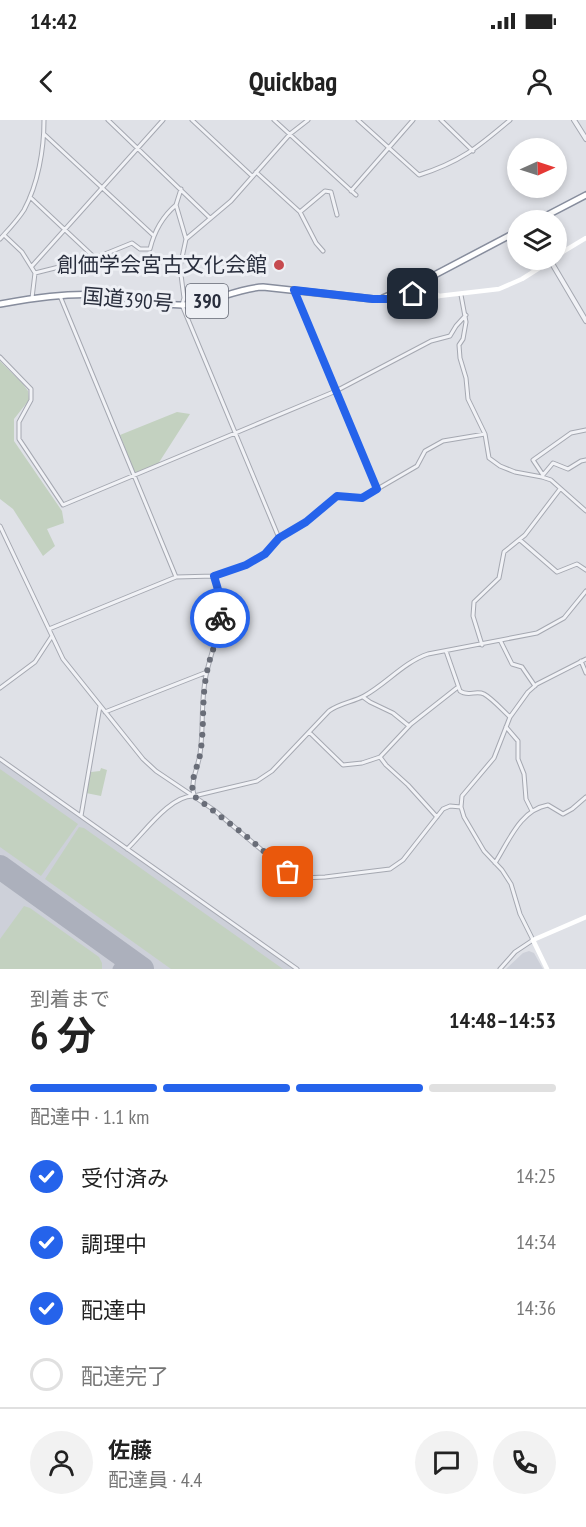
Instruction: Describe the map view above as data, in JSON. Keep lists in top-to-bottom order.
{
  "streets": {
    "highway": ["国道390号", "390"]
  },
  "places": ["創価学会宮古文化会館"],
  "north": "right",
  "page": {
    "status": "14:42",
    "header": "Quickbag",
    "heading": ["6 分", "到着まで", "14:48–14:53"],
    "panel": ["佐藤", "配達員 · 4.4"],
    "bar": "配達中 · 1.1 km",
    "list": [
      ["受付済み", "14:25"],
      ["調理中", "14:34"],
      ["配達中", "14:36"],
      "配達完了"
    ]
  }
}
